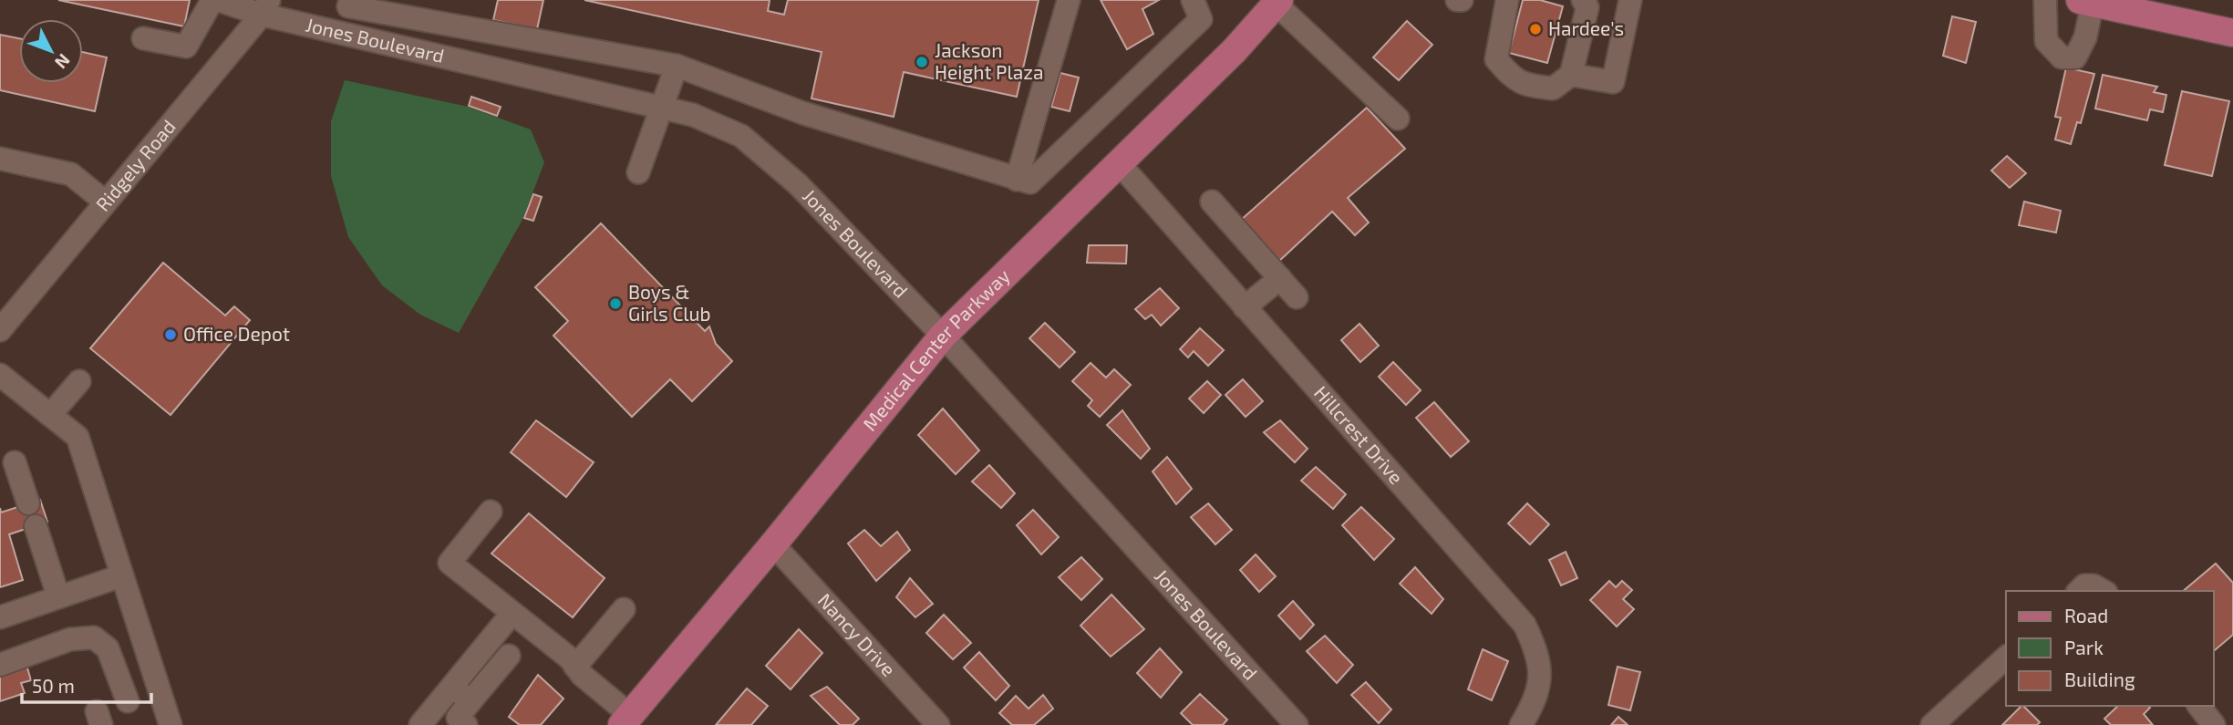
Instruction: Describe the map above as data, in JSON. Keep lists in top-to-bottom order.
{
  "streets": {
    "main road": ["Medical Center Parkway"],
    "street": [
      "Jones Boulevard",
      "Ridgely Road",
      "Hillcrest Drive",
      "Nancy Drive"
    ]
  },
  "crossings": [
    ["Jones Boulevard", "Ridgely Road"],
    ["Jones Boulevard", "Medical Center Parkway"],
    ["Medical Center Parkway", "Hillcrest Drive"],
    ["Medical Center Parkway", "Nancy Drive"]
  ],
  "places": [
    "Hardee's",
    "Jackson Height Plaza",
    "Boys & Girls Club",
    "Office Depot"
  ],
  "legend": ["Road", "Park", "Building"],
  "scale_bar": "50 m",
  "north": "bottom right"
}
